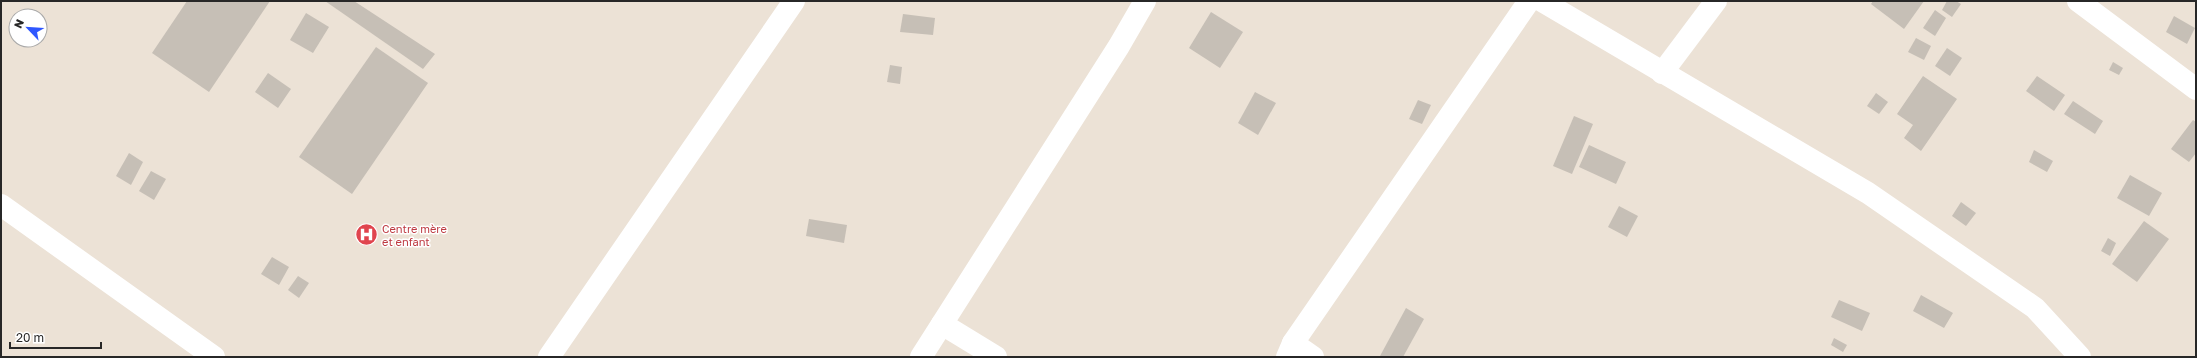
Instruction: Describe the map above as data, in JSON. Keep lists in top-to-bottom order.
{
  "places": {
    "hospital": ["Centre mère et enfant"]
  },
  "scale_bar": "20 m",
  "north": "top left"
}
